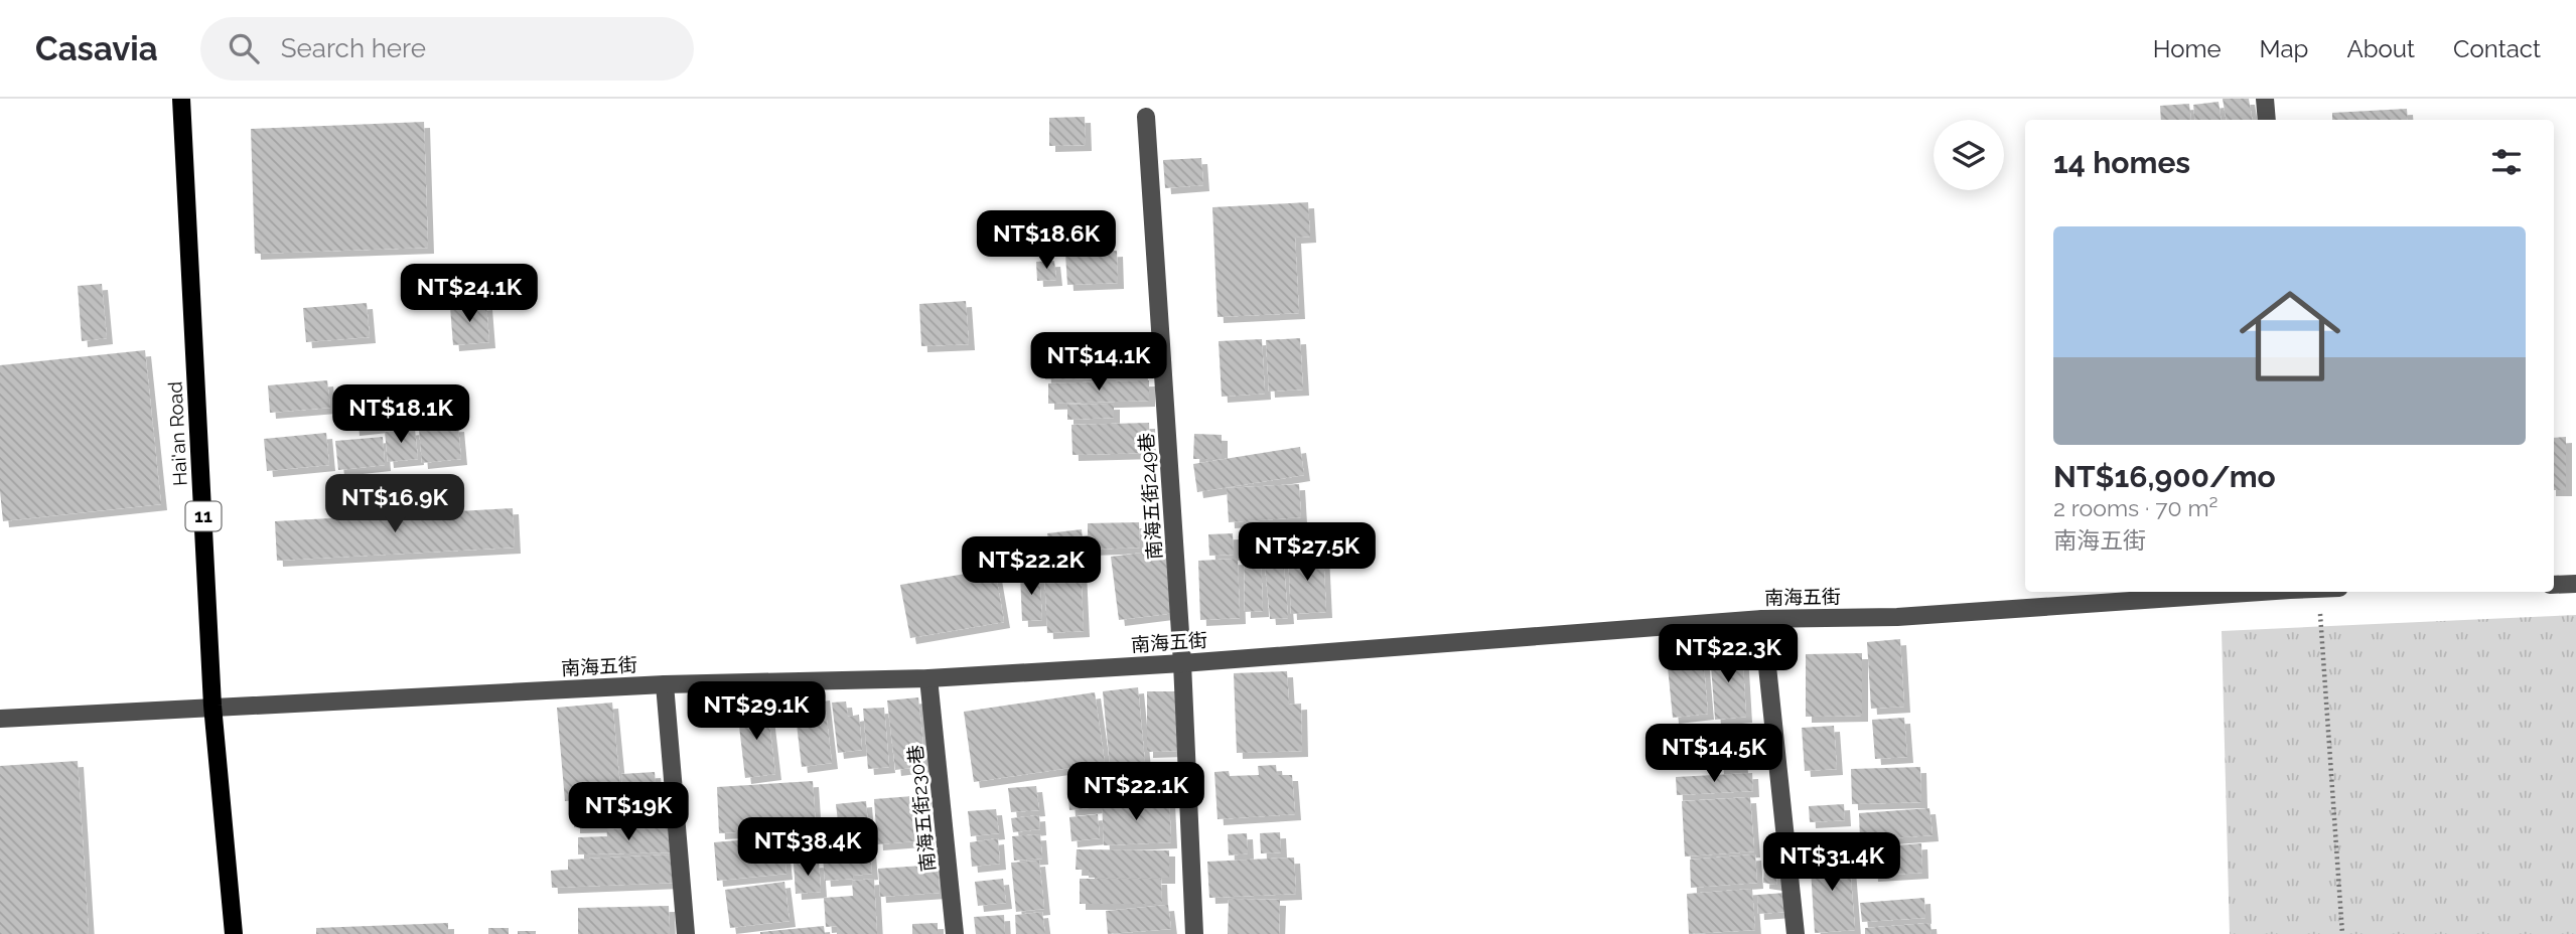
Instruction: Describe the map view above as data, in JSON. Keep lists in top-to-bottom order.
{
  "streets": {
    "main road": ["Hai'an Road", "11"],
    "street": ["南海五街249巷", "南海五街", "南海五街230巷"]
  },
  "crossings": [
    ["Hai'an Road", "南海五街"],
    ["南海五街249巷", "南海五街"],
    ["南海五街", "南海五街230巷"]
  ],
  "page": {
    "header": "Casavia",
    "search": "Search here",
    "nav": [
      "Home",
      "Map",
      "About",
      "Contact"
    ],
    "heading": "14 homes",
    "list": [
      {
        "name": "NT$16,900/mo",
        "note": "2 rooms · 70 m² · 南海五街"
      }
    ],
    "price": [
      "NT$18.6K",
      "NT$24.1K",
      "NT$14.1K",
      "NT$18.1K",
      "NT$16.9K",
      "NT$27.5K",
      "NT$22.2K",
      "NT$22.3K",
      "NT$29.1K",
      "NT$14.5K",
      "NT$22.1K",
      "NT$19K",
      "NT$38.4K",
      "NT$31.4K"
    ]
  }
}
